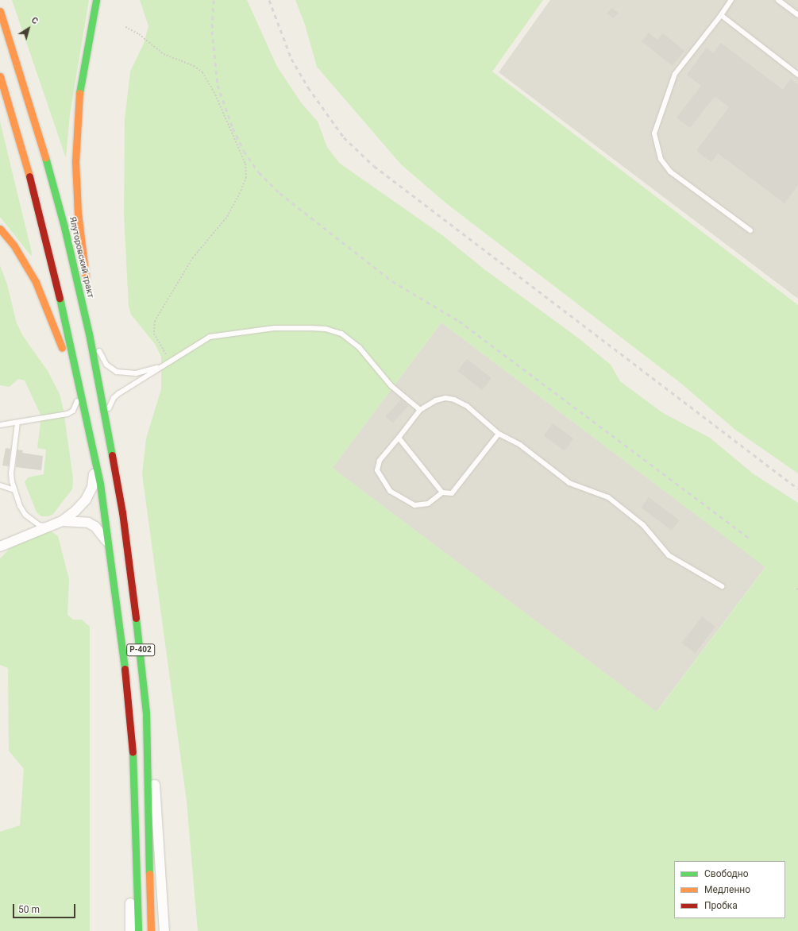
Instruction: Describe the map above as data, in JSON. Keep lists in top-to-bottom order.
{
  "streets": {
    "main road": ["Ялуторовский тракт", "Р-402"]
  },
  "crossings": [
    ["Ялуторовский тракт", "Р-402"]
  ],
  "legend": ["Свободно", "Медленно", "Пробка"],
  "scale_bar": "50 m",
  "north": "top right"
}
